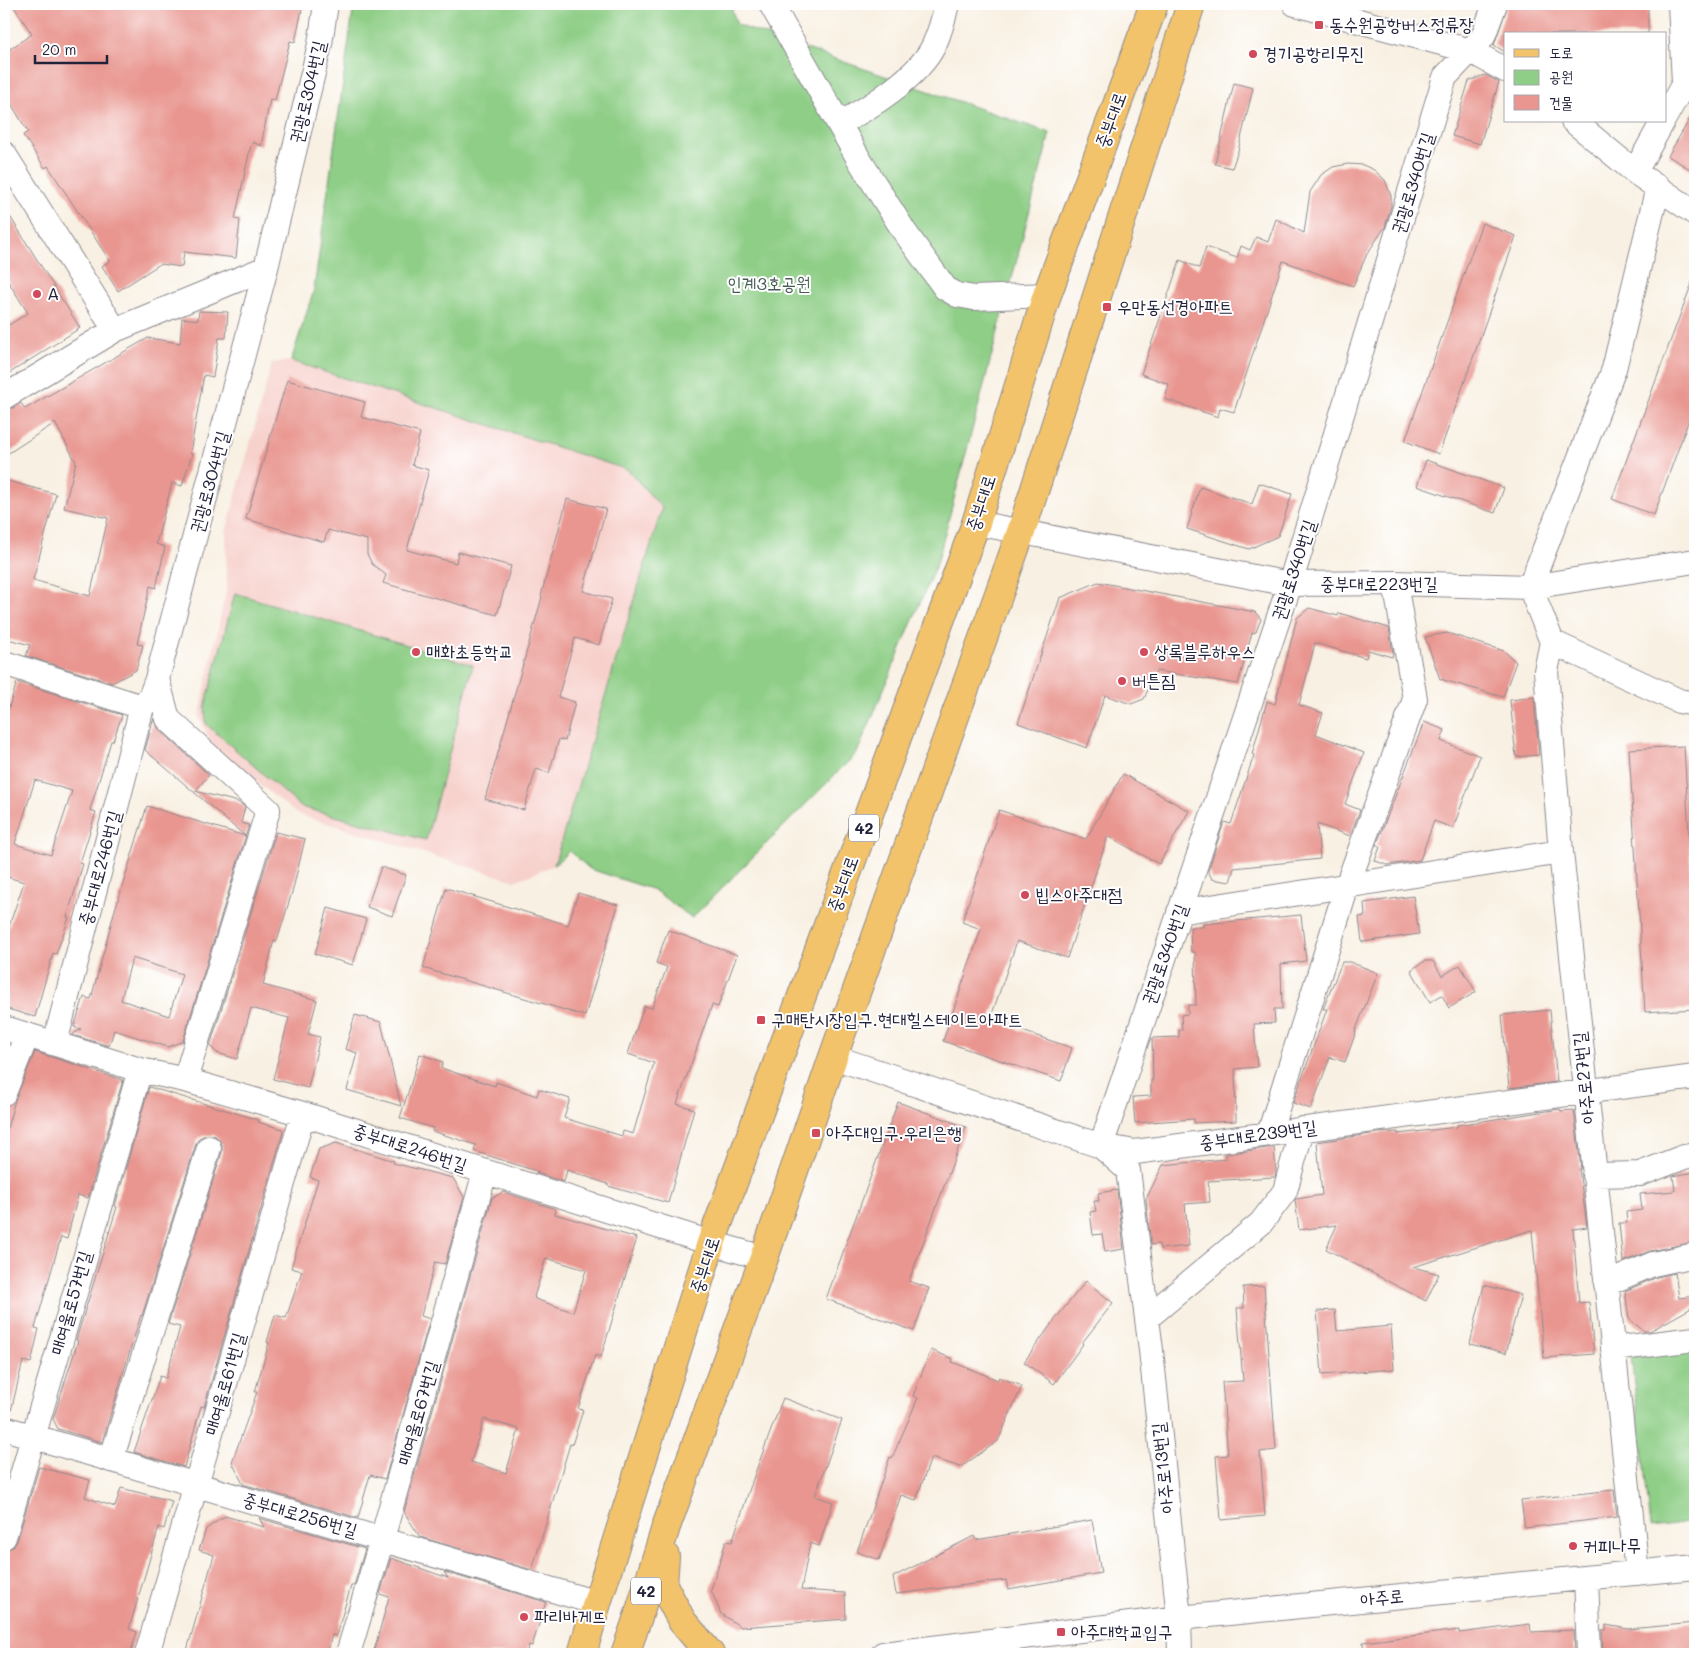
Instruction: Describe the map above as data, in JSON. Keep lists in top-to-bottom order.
{
  "streets": {
    "main road": ["중부대로", "42"],
    "street": [
      "권광로304번길",
      "권광로340번길",
      "중부대로223번길",
      "중부대로246번길",
      "아주로27번길",
      "중부대로239번길",
      "매여울로57번길",
      "매여울로61번길",
      "매여울로67번길",
      "아주로13번길",
      "중부대로256번길",
      "아주로"
    ]
  },
  "crossings": [
    ["권광로304번길", "중부대로246번길"],
    ["중부대로", "중부대로223번길"],
    ["중부대로", "중부대로246번길"],
    ["중부대로", "중부대로256번길"],
    ["권광로340번길", "중부대로223번길"],
    ["권광로340번길", "중부대로239번길"],
    ["권광로340번길", "아주로13번길"],
    ["중부대로223번길", "42"],
    ["42", "중부대로246번길"],
    ["42", "중부대로239번길"],
    ["중부대로246번길", "매여울로57번길"],
    ["중부대로246번길", "매여울로61번길"],
    ["중부대로246번길", "매여울로67번길"],
    ["아주로27번길", "중부대로239번길"],
    ["아주로27번길", "아주로"],
    ["중부대로239번길", "아주로13번길"],
    ["매여울로57번길", "중부대로256번길"],
    ["매여울로61번길", "중부대로256번길"],
    ["매여울로67번길", "중부대로256번길"],
    ["아주로13번길", "아주로"]
  ],
  "parks": ["인계3호공원"],
  "places": {
    "transit": [
      "동수원공항버스정류장",
      "우만동선경아파트",
      "구매탄시장입구.현대힐스테이트아파트",
      "아주대입구.우리은행",
      "아주대학교입구"
    ],
    "other": [
      "경기공항리무진",
      "A",
      "매화초등학교",
      "상록블루하우스",
      "버튼짐",
      "빕스아주대점",
      "커피나무",
      "파리바게뜨"
    ]
  },
  "legend": ["도로", "공원", "건물"],
  "scale_bar": "20 m"
}
